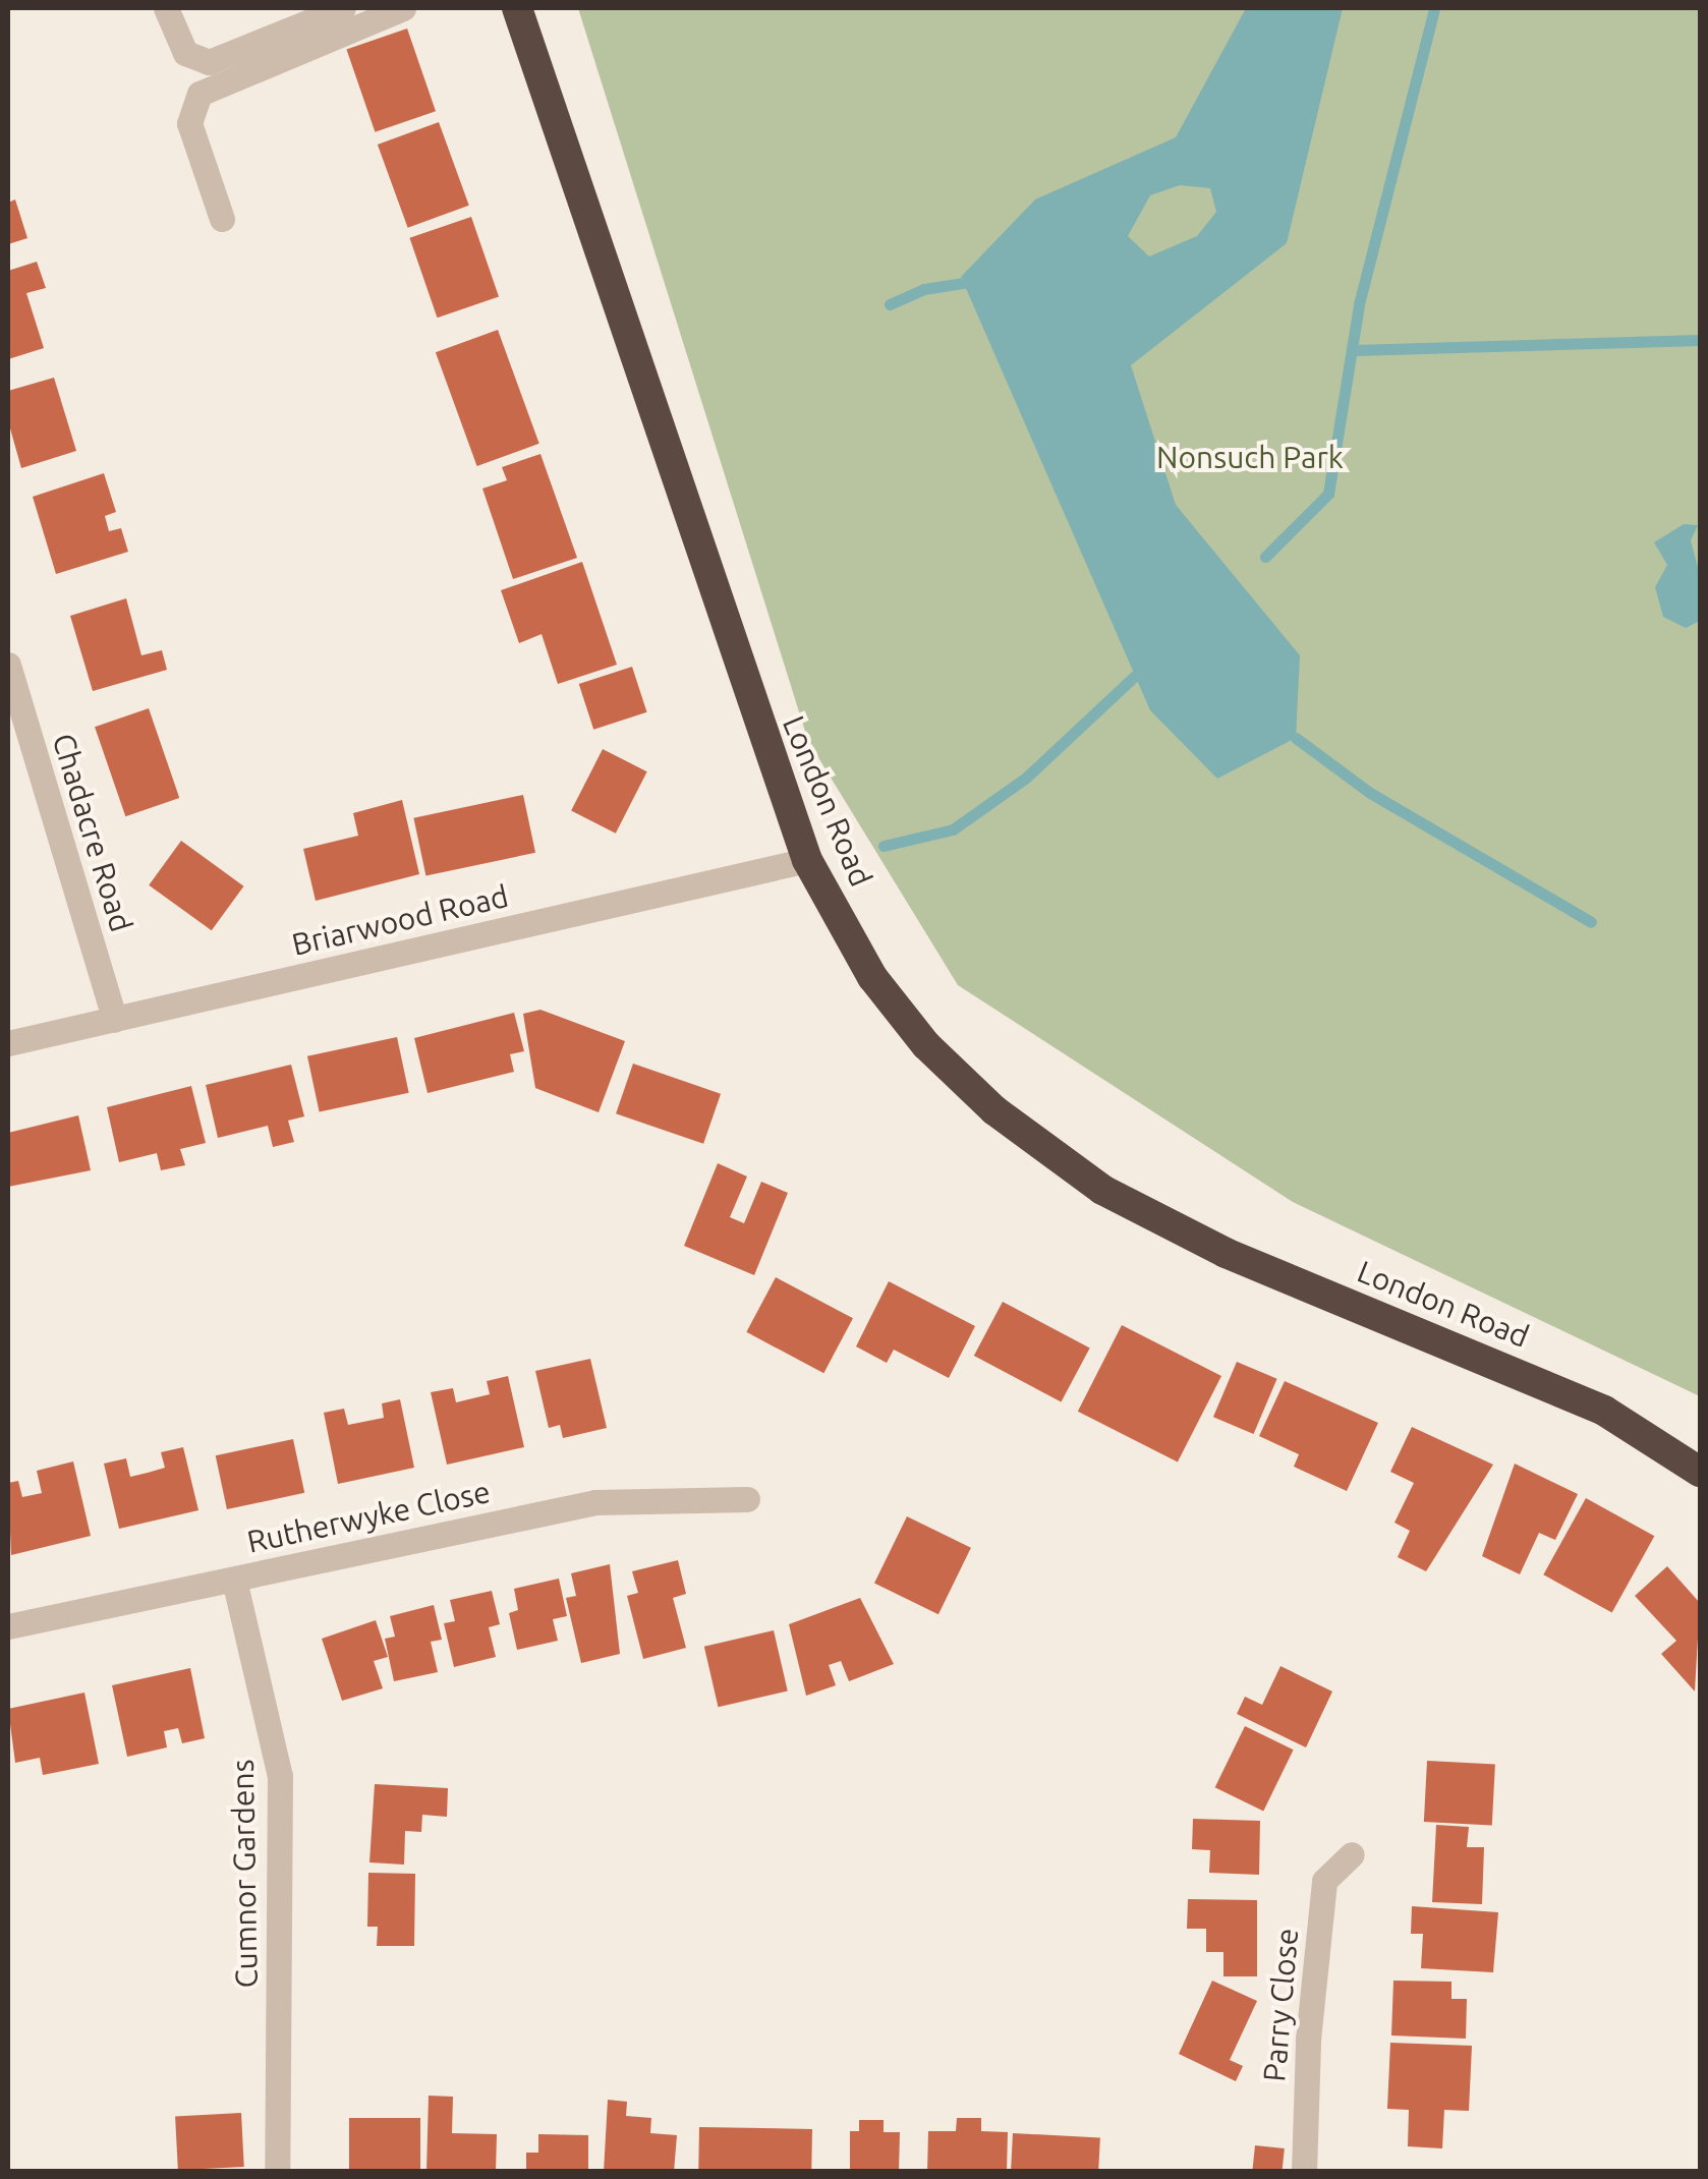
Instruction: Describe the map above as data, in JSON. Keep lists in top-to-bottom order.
{
  "streets": {
    "highway": ["London Road"],
    "street": [
      "Chadacre Road",
      "Briarwood Road",
      "Rutherwyke Close",
      "Cumnor Gardens",
      "Parry Close"
    ]
  },
  "crossings": [
    ["London Road", "Briarwood Road"],
    ["Chadacre Road", "Briarwood Road"],
    ["Rutherwyke Close", "Cumnor Gardens"]
  ],
  "parks": ["Nonsuch Park"]
}
